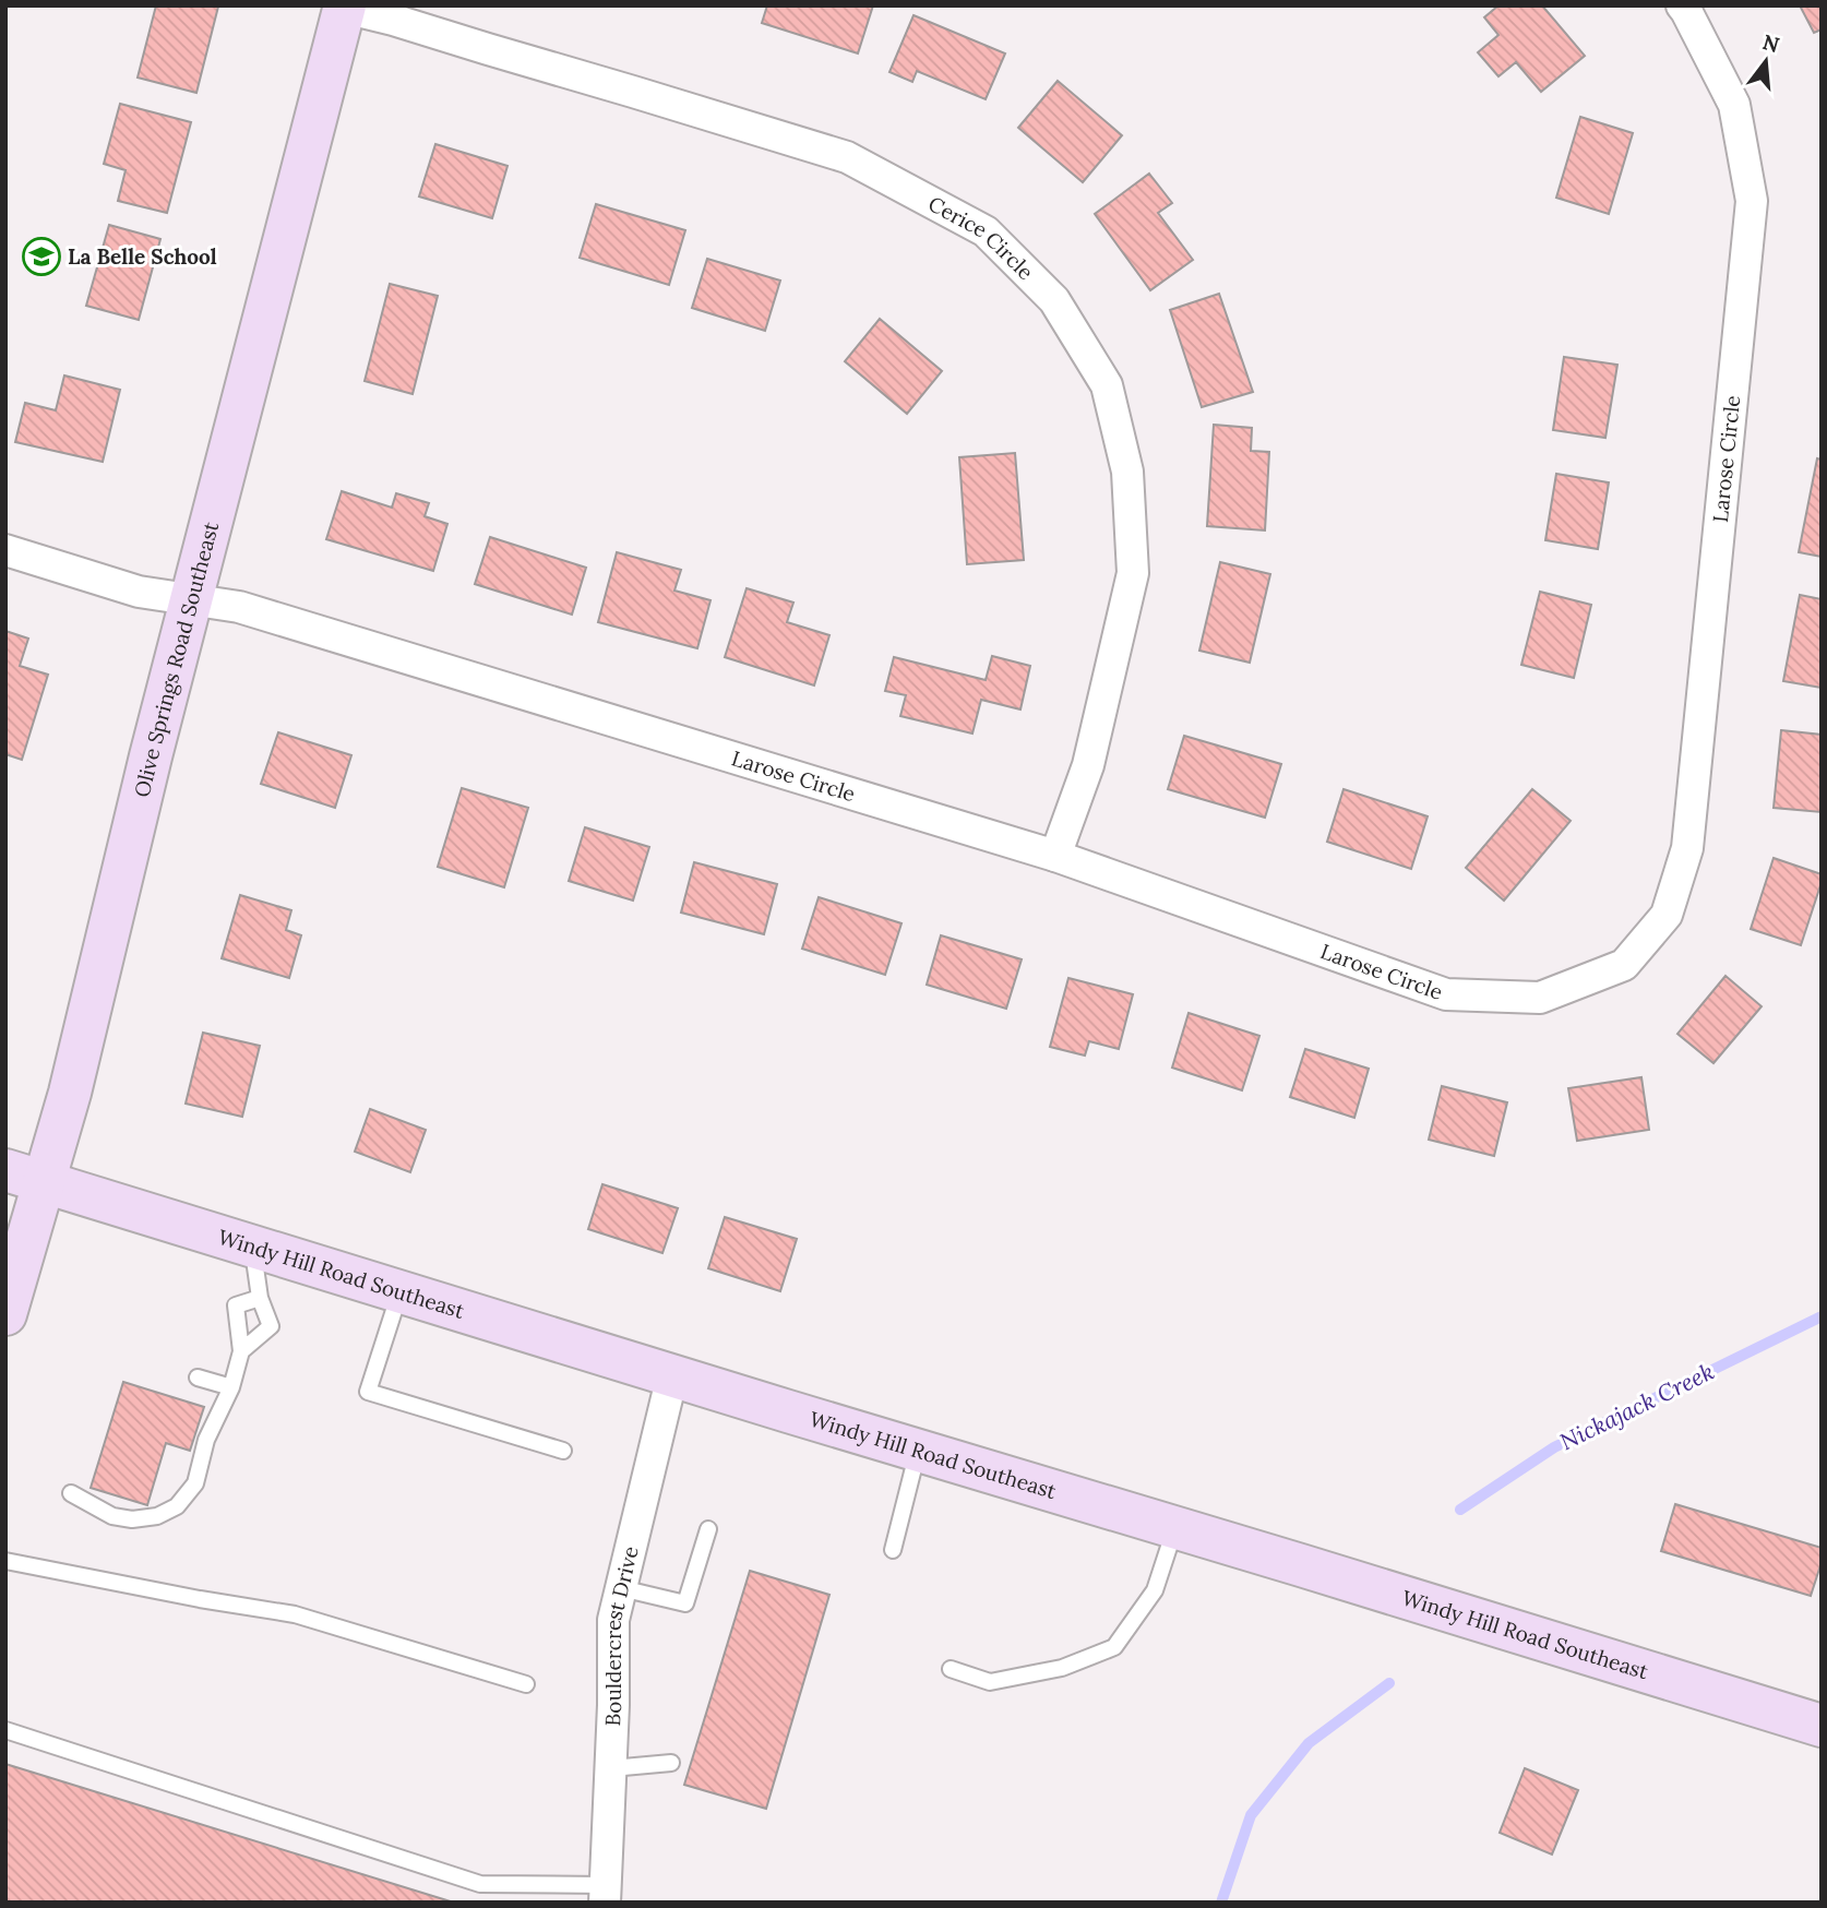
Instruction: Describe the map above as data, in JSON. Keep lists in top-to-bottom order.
{
  "streets": {
    "main road": ["Olive Springs Road Southeast", "Windy Hill Road Southeast"],
    "street": ["Cerice Circle", "Larose Circle", "Bouldercrest Drive"]
  },
  "crossings": [
    ["Cerice Circle", "Larose Circle"],
    ["Cerice Circle", "Olive Springs Road Southeast"],
    ["Larose Circle", "Olive Springs Road Southeast"],
    ["Olive Springs Road Southeast", "Windy Hill Road Southeast"],
    ["Windy Hill Road Southeast", "Bouldercrest Drive"]
  ],
  "water": ["Nickajack Creek"],
  "places": {
    "school or university": ["La Belle School"]
  },
  "north": "top"
}
